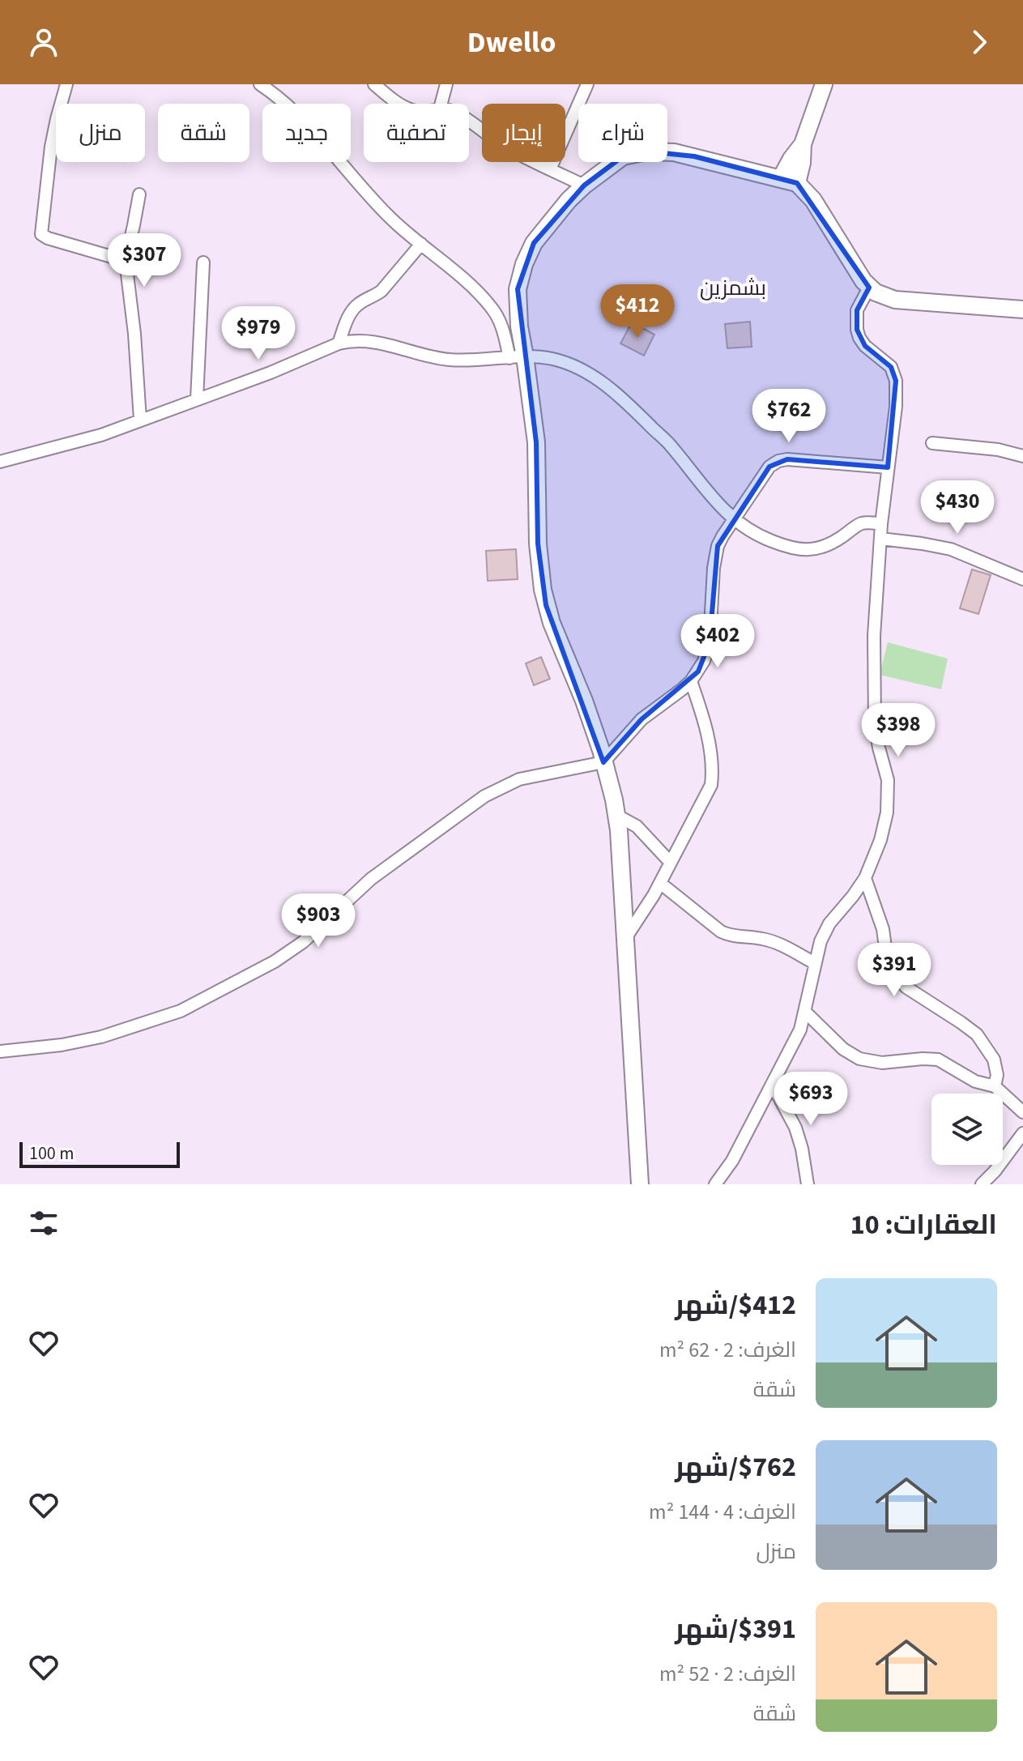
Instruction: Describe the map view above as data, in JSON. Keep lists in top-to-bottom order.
{
  "districts": ["بشمزين"],
  "scale_bar": "100 m",
  "page": {
    "header": "Dwello",
    "chip": [
      "شراء",
      "إيجار",
      "تصفية",
      "جديد",
      "شقة",
      "منزل"
    ],
    "price": [
      "$307",
      "$412",
      "$979",
      "$762",
      "$430",
      "$402",
      "$398",
      "$903",
      "$391",
      "$693"
    ],
    "scale": "100 m",
    "heading": "العقارات: 10",
    "list": [
      {
        "name": "$412/شهر",
        "note": "الغرف: 2 · 62 m² · شقة"
      },
      {
        "name": "$762/شهر",
        "note": "الغرف: 4 · 144 m² · منزل"
      },
      {
        "name": "$391/شهر",
        "note": "الغرف: 2 · 52 m² · شقة"
      }
    ]
  }
}
